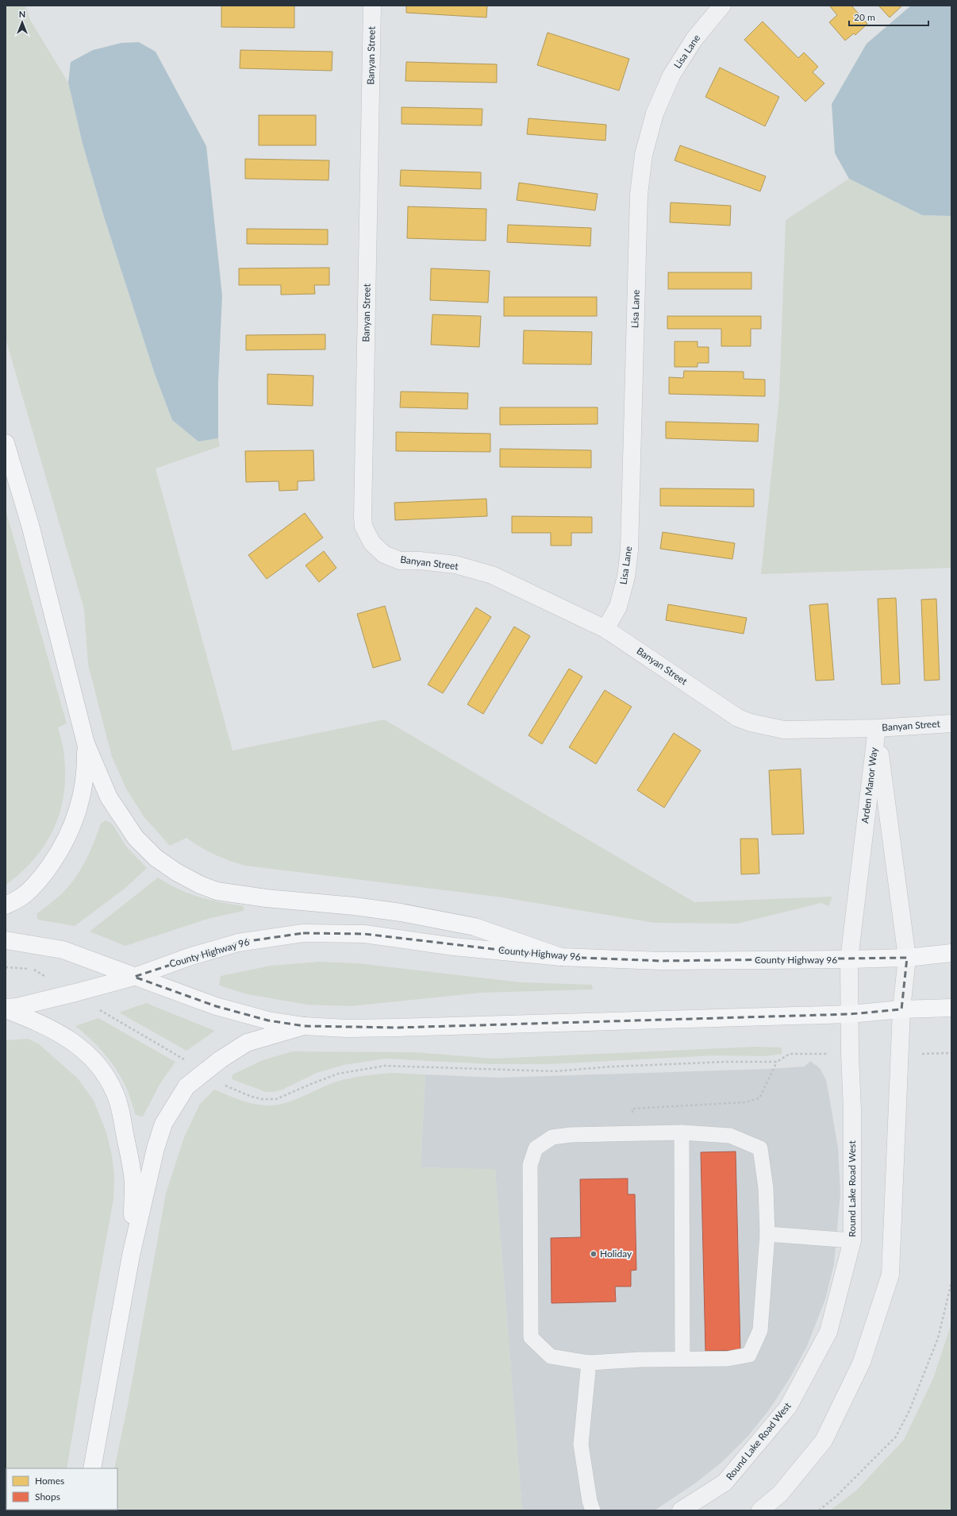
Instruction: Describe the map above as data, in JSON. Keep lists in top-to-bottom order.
{
  "streets": {
    "main road": ["County Highway 96"],
    "street": [
      "Lisa Lane",
      "Banyan Street",
      "Arden Manor Way",
      "Round Lake Road West"
    ]
  },
  "crossings": [
    ["Lisa Lane", "Banyan Street"],
    ["Banyan Street", "Arden Manor Way"],
    ["Arden Manor Way", "County Highway 96"],
    ["Arden Manor Way", "Round Lake Road West"],
    ["County Highway 96", "Round Lake Road West"]
  ],
  "places": ["Holiday"],
  "legend": ["Homes", "Shops"],
  "scale_bar": "20 m",
  "north": "top"
}
